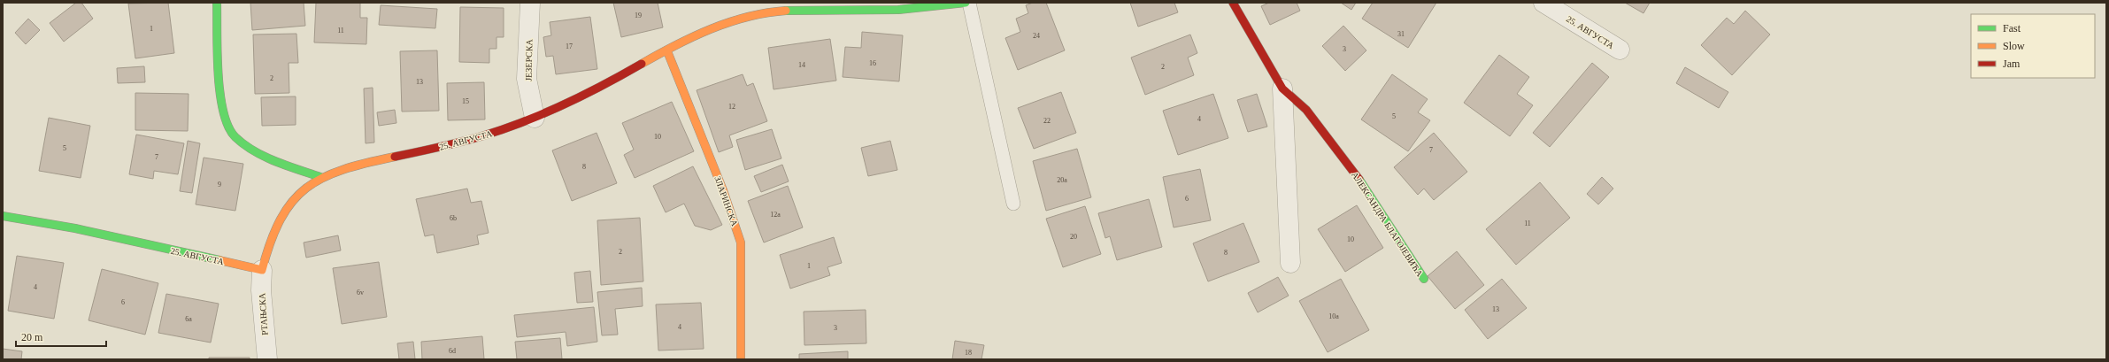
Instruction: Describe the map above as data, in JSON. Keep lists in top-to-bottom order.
{
  "streets": {
    "street": [
      "25. АВГУСТА",
      "ЈЕЗЕРСКА",
      "ЗЛАРИНСКА",
      "АЛЕКСАНДРА БЛАГОЈЕВИЋА",
      "РТАЊСКА"
    ]
  },
  "crossings": [
    ["25. АВГУСТА", "ЈЕЗЕРСКА"],
    ["25. АВГУСТА", "ЗЛАРИНСКА"],
    ["25. АВГУСТА", "РТАЊСКА"]
  ],
  "house_numbers": [
    "19",
    "1",
    "11",
    "31",
    "24",
    "17",
    "3",
    "16",
    "14",
    "2",
    "2",
    "13",
    "15",
    "12",
    "5",
    "4",
    "22",
    "10",
    "5",
    "7",
    "7",
    "8",
    "20a",
    "9",
    "6",
    "12a",
    "6b",
    "11",
    "20",
    "10",
    "2",
    "8",
    "1",
    "4",
    "6v",
    "6",
    "13",
    "10a",
    "6a",
    "4",
    "3",
    "6d",
    "18"
  ],
  "legend": ["Fast", "Slow", "Jam"],
  "scale_bar": "20 m"
}
